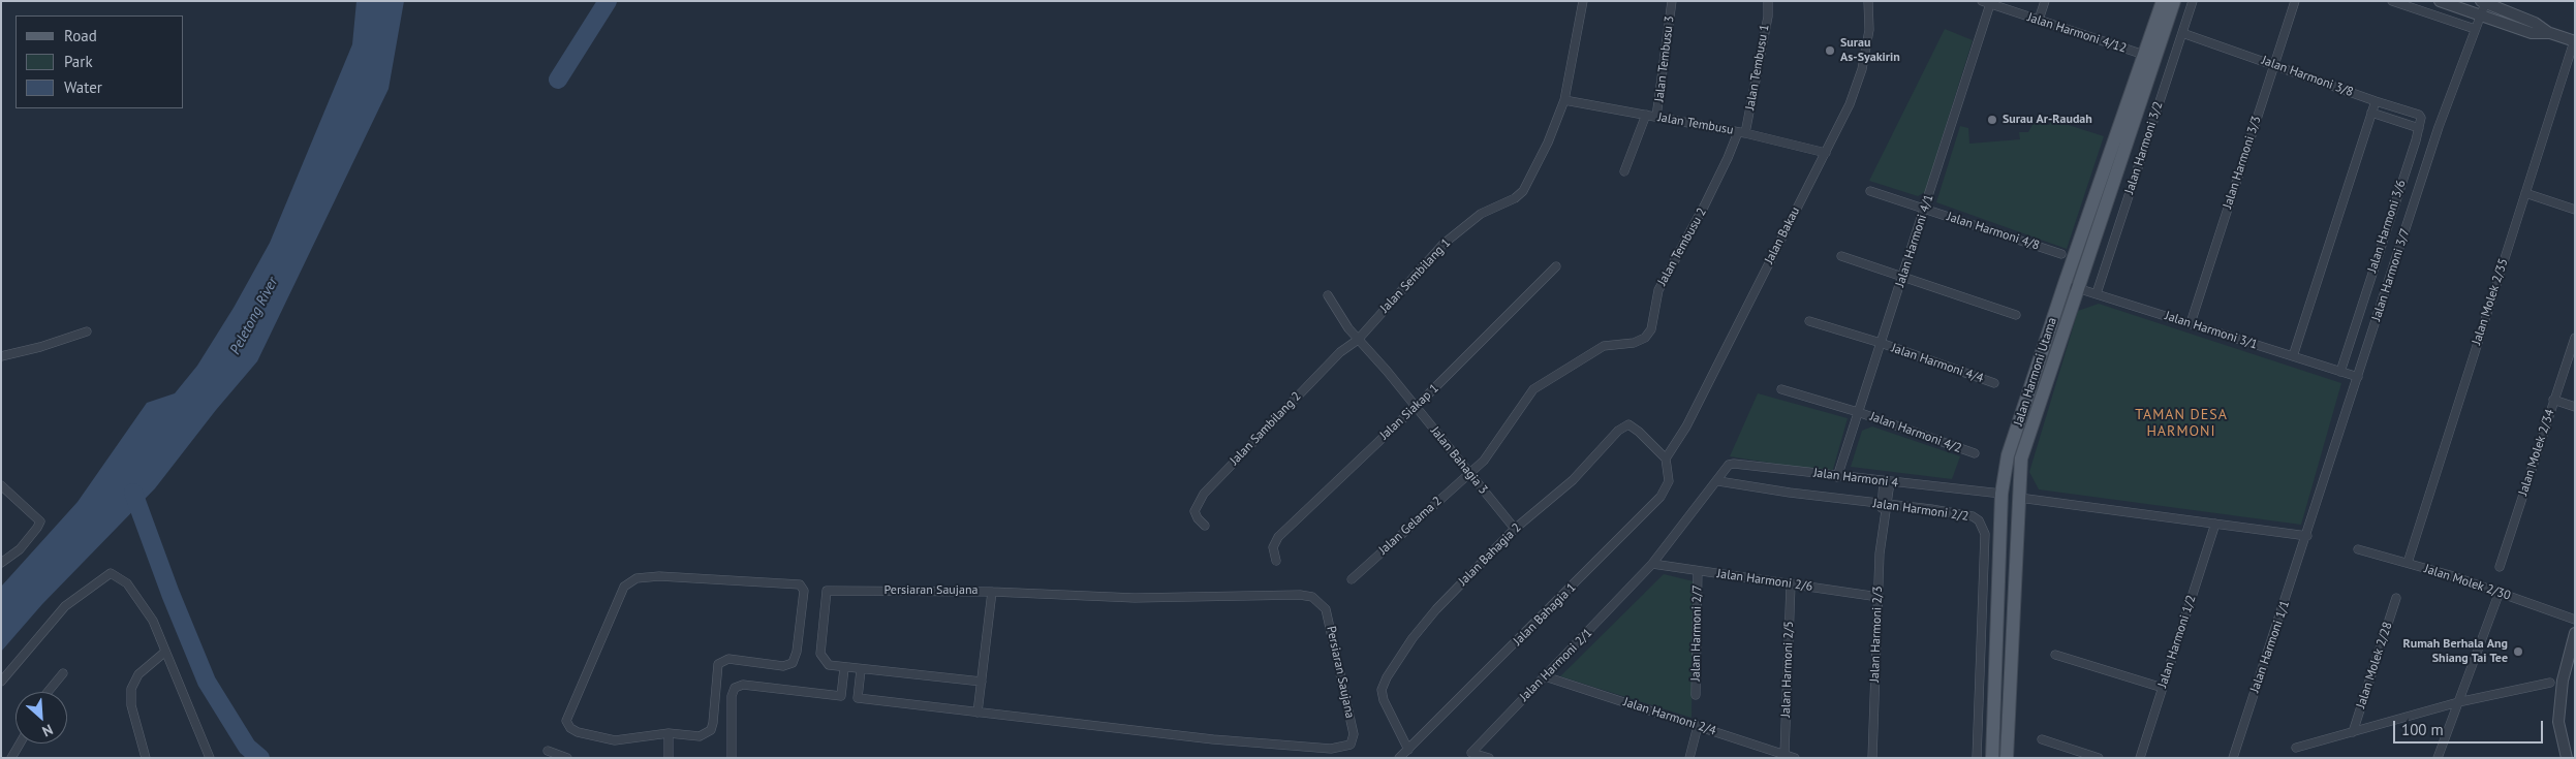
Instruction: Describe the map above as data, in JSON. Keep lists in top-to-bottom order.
{
  "streets": {
    "main road": ["Jalan Harmoni Utama"],
    "street": [
      "Jalan Harmoni 4/12",
      "Jalan Tembusu 3",
      "Jalan Tembusu 1",
      "Jalan Harmoni 3/8",
      "Jalan Tembusu",
      "Jalan Harmoni 3/2",
      "Jalan Harmoni 3/3",
      "Jalan Harmoni 3/6",
      "Jalan Harmoni 4/8",
      "Jalan Bakau",
      "Jalan Harmoni 4/1",
      "Jalan Tembusu 2",
      "Jalan Harmoni 3/7",
      "Jalan Sembilang 1",
      "Jalan Molek 2/35",
      "Jalan Harmoni 3/1",
      "Jalan Harmoni 4/4",
      "Jalan Siakap 1",
      "Jalan Sambilang 2",
      "Jalan Harmoni 4/2",
      "Jalan Molek 2/34",
      "Jalan Bahagia 3",
      "Jalan Harmoni 4",
      "Jalan Harmoni 2/2",
      "Jalan Gelama 2",
      "Jalan Bahagia 2",
      "Jalan Harmoni 2/6",
      "Jalan Molek 2/30",
      "Persiaran Saujana",
      "Jalan Bahagia 1",
      "Jalan Harmoni 2/7",
      "Jalan Harmoni 2/3",
      "Jalan Harmoni 1/2",
      "Jalan Harmoni 1/1",
      "Jalan Harmoni 2/1",
      "Jalan Molek 2/28",
      "Jalan Harmoni 2/5",
      "Jalan Harmoni 2/4"
    ]
  },
  "crossings": [
    ["Jalan Harmoni 4/12", "Jalan Harmoni 4/1"],
    ["Jalan Harmoni 4/12", "Jalan Harmoni Utama"],
    ["Jalan Tembusu 3", "Jalan Tembusu"],
    ["Jalan Tembusu 1", "Jalan Tembusu"],
    ["Jalan Tembusu 1", "Jalan Tembusu 2"],
    ["Jalan Harmoni 3/8", "Jalan Harmoni 3/2"],
    ["Jalan Harmoni 3/8", "Jalan Harmoni 3/3"],
    ["Jalan Harmoni 3/8", "Jalan Harmoni 3/6"],
    ["Jalan Tembusu", "Jalan Bakau"],
    ["Jalan Tembusu", "Jalan Tembusu 2"],
    ["Jalan Tembusu", "Jalan Sembilang 1"],
    ["Jalan Harmoni 3/2", "Jalan Harmoni 3/1"],
    ["Jalan Harmoni 3/3", "Jalan Harmoni 3/1"],
    ["Jalan Harmoni 3/6", "Jalan Harmoni 3/1"],
    ["Jalan Harmoni 4/8", "Jalan Harmoni 4/1"],
    ["Jalan Bakau", "Jalan Bahagia 2"],
    ["Jalan Bakau", "Jalan Bahagia 1"],
    ["Jalan Harmoni 4/1", "Jalan Harmoni 4/4"],
    ["Jalan Harmoni 4/1", "Jalan Harmoni 4/2"],
    ["Jalan Harmoni 4/1", "Jalan Harmoni 4"],
    ["Jalan Tembusu 2", "Jalan Bahagia 3"],
    ["Jalan Tembusu 2", "Jalan Gelama 2"],
    ["Jalan Harmoni 3/7", "Jalan Harmoni 3/1"],
    ["Jalan Harmoni 3/7", "Jalan Harmoni 1/1"],
    ["Jalan Sembilang 1", "Jalan Sambilang 2"],
    ["Jalan Sembilang 1", "Jalan Bahagia 3"],
    ["Jalan Molek 2/35", "Jalan Molek 2/30"],
    ["Jalan Harmoni 3/1", "Jalan Harmoni Utama"],
    ["Jalan Harmoni Utama", "Jalan Harmoni 4"],
    ["Jalan Siakap 1", "Jalan Bahagia 3"],
    ["Jalan Sambilang 2", "Jalan Bahagia 3"],
    ["Jalan Bahagia 3", "Jalan Gelama 2"],
    ["Jalan Bahagia 3", "Jalan Bahagia 2"],
    ["Jalan Harmoni 4", "Jalan Harmoni 2/2"],
    ["Jalan Harmoni 4", "Jalan Harmoni 2/3"],
    ["Jalan Harmoni 4", "Jalan Harmoni 2/1"],
    ["Jalan Harmoni 2/2", "Jalan Harmoni 2/3"],
    ["Jalan Harmoni 2/2", "Jalan Harmoni 2/1"],
    ["Jalan Bahagia 2", "Jalan Bahagia 1"],
    ["Jalan Harmoni 2/6", "Jalan Harmoni 2/7"],
    ["Jalan Harmoni 2/6", "Jalan Harmoni 2/3"],
    ["Jalan Harmoni 2/6", "Jalan Harmoni 2/1"],
    ["Jalan Harmoni 2/6", "Jalan Harmoni 2/5"],
    ["Jalan Harmoni 2/1", "Jalan Harmoni 2/4"],
    ["Jalan Harmoni 2/5", "Jalan Harmoni 2/4"]
  ],
  "districts": ["TAMAN DESA HARMONI"],
  "water": ["Peletong River"],
  "places": ["Surau As-Syakirin", "Surau Ar-Raudah", "Rumah Berhala Ang Shiang Tai Tee"],
  "legend": ["Road", "Park", "Water"],
  "scale_bar": "100 m",
  "north": "bottom right"
}
